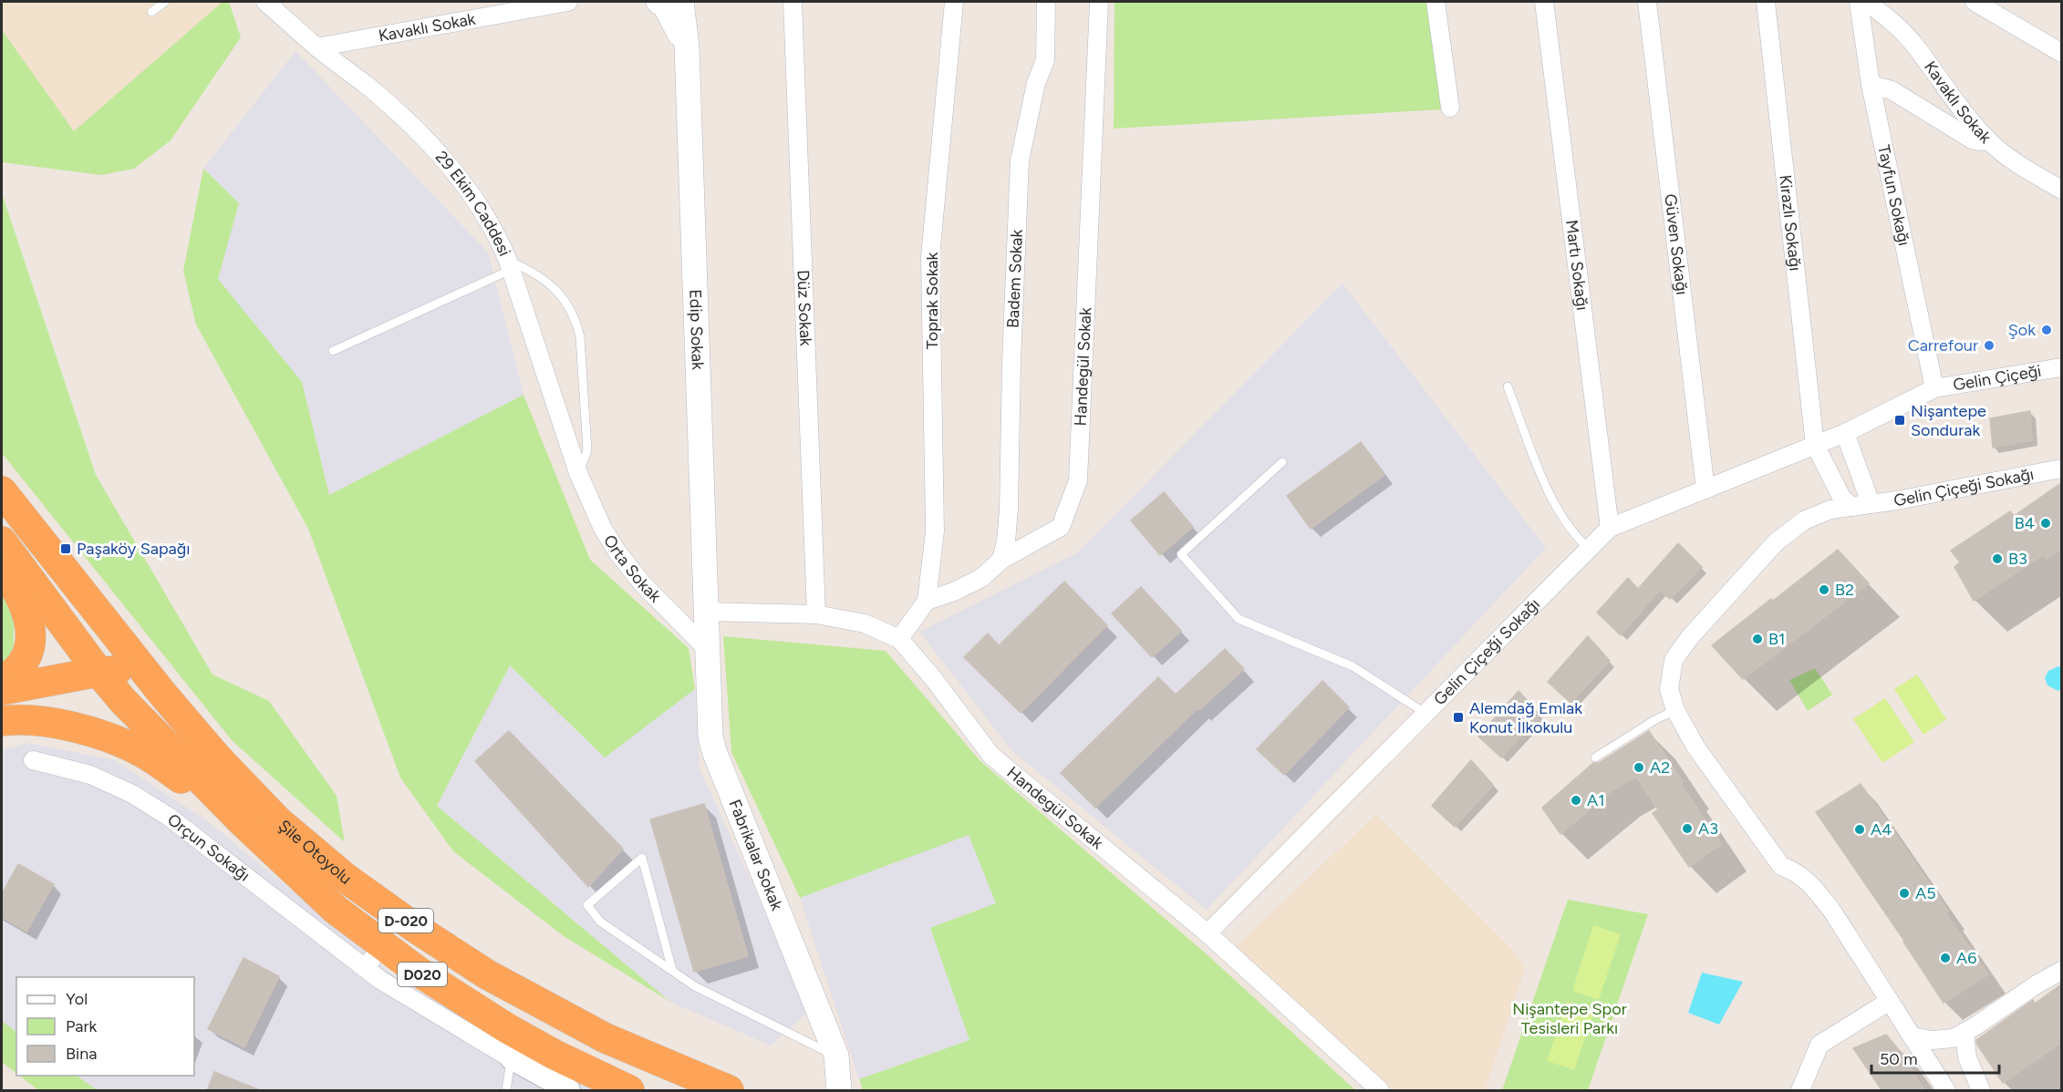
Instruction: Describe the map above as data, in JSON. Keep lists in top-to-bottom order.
{
  "streets": {
    "highway": ["Şile Otoyolu", "D-020", "D020"],
    "main road": ["Edip Sokak", "Fabrikalar Sokak"],
    "street": [
      "Kavaklı Sokak",
      "Tayfun Sokağı",
      "29 Ekim Caddesi",
      "Kirazlı Sokağı",
      "Güven Sokağı",
      "Martı Sokağı",
      "Badem Sokak",
      "Toprak Sokak",
      "Düz Sokak",
      "Handegül Sokak",
      "Gelin Çiçeği",
      "Gelin Çiçeği Sokağı",
      "Orta Sokak",
      "Orçun Sokağı"
    ]
  },
  "crossings": [
    ["Kavaklı Sokak", "29 Ekim Caddesi"],
    ["Tayfun Sokağı", "Gelin Çiçeği"],
    ["Tayfun Sokağı", "Gelin Çiçeği Sokağı"],
    ["29 Ekim Caddesi", "Orta Sokak"],
    ["Kirazlı Sokağı", "Gelin Çiçeği Sokağı"],
    ["Güven Sokağı", "Gelin Çiçeği Sokağı"],
    ["Martı Sokağı", "Gelin Çiçeği Sokağı"],
    ["Badem Sokak", "Handegül Sokak"],
    ["Toprak Sokak", "Handegül Sokak"],
    ["Düz Sokak", "Handegül Sokak"],
    ["Edip Sokak", "Handegül Sokak"],
    ["Edip Sokak", "Fabrikalar Sokak"],
    ["Handegül Sokak", "Gelin Çiçeği Sokağı"],
    ["Handegül Sokak", "Fabrikalar Sokak"],
    ["Gelin Çiçeği", "Gelin Çiçeği Sokağı"],
    ["Orta Sokak", "Fabrikalar Sokak"],
    ["Orçun Sokağı", "Şile Otoyolu"]
  ],
  "parks": ["Nişantepe Spor Tesisleri Parkı"],
  "places": {
    "other": [
      "Şok",
      "Carrefour",
      "B4",
      "B3",
      "B2",
      "B1",
      "A2",
      "A1",
      "A3",
      "A4",
      "A5",
      "A6"
    ],
    "transit": ["Nişantepe Sondurak", "Paşaköy Sapağı", "Alemdağ Emlak Konut İlkokulu"]
  },
  "legend": ["Yol", "Park", "Bina"],
  "scale_bar": "50 m"
}
